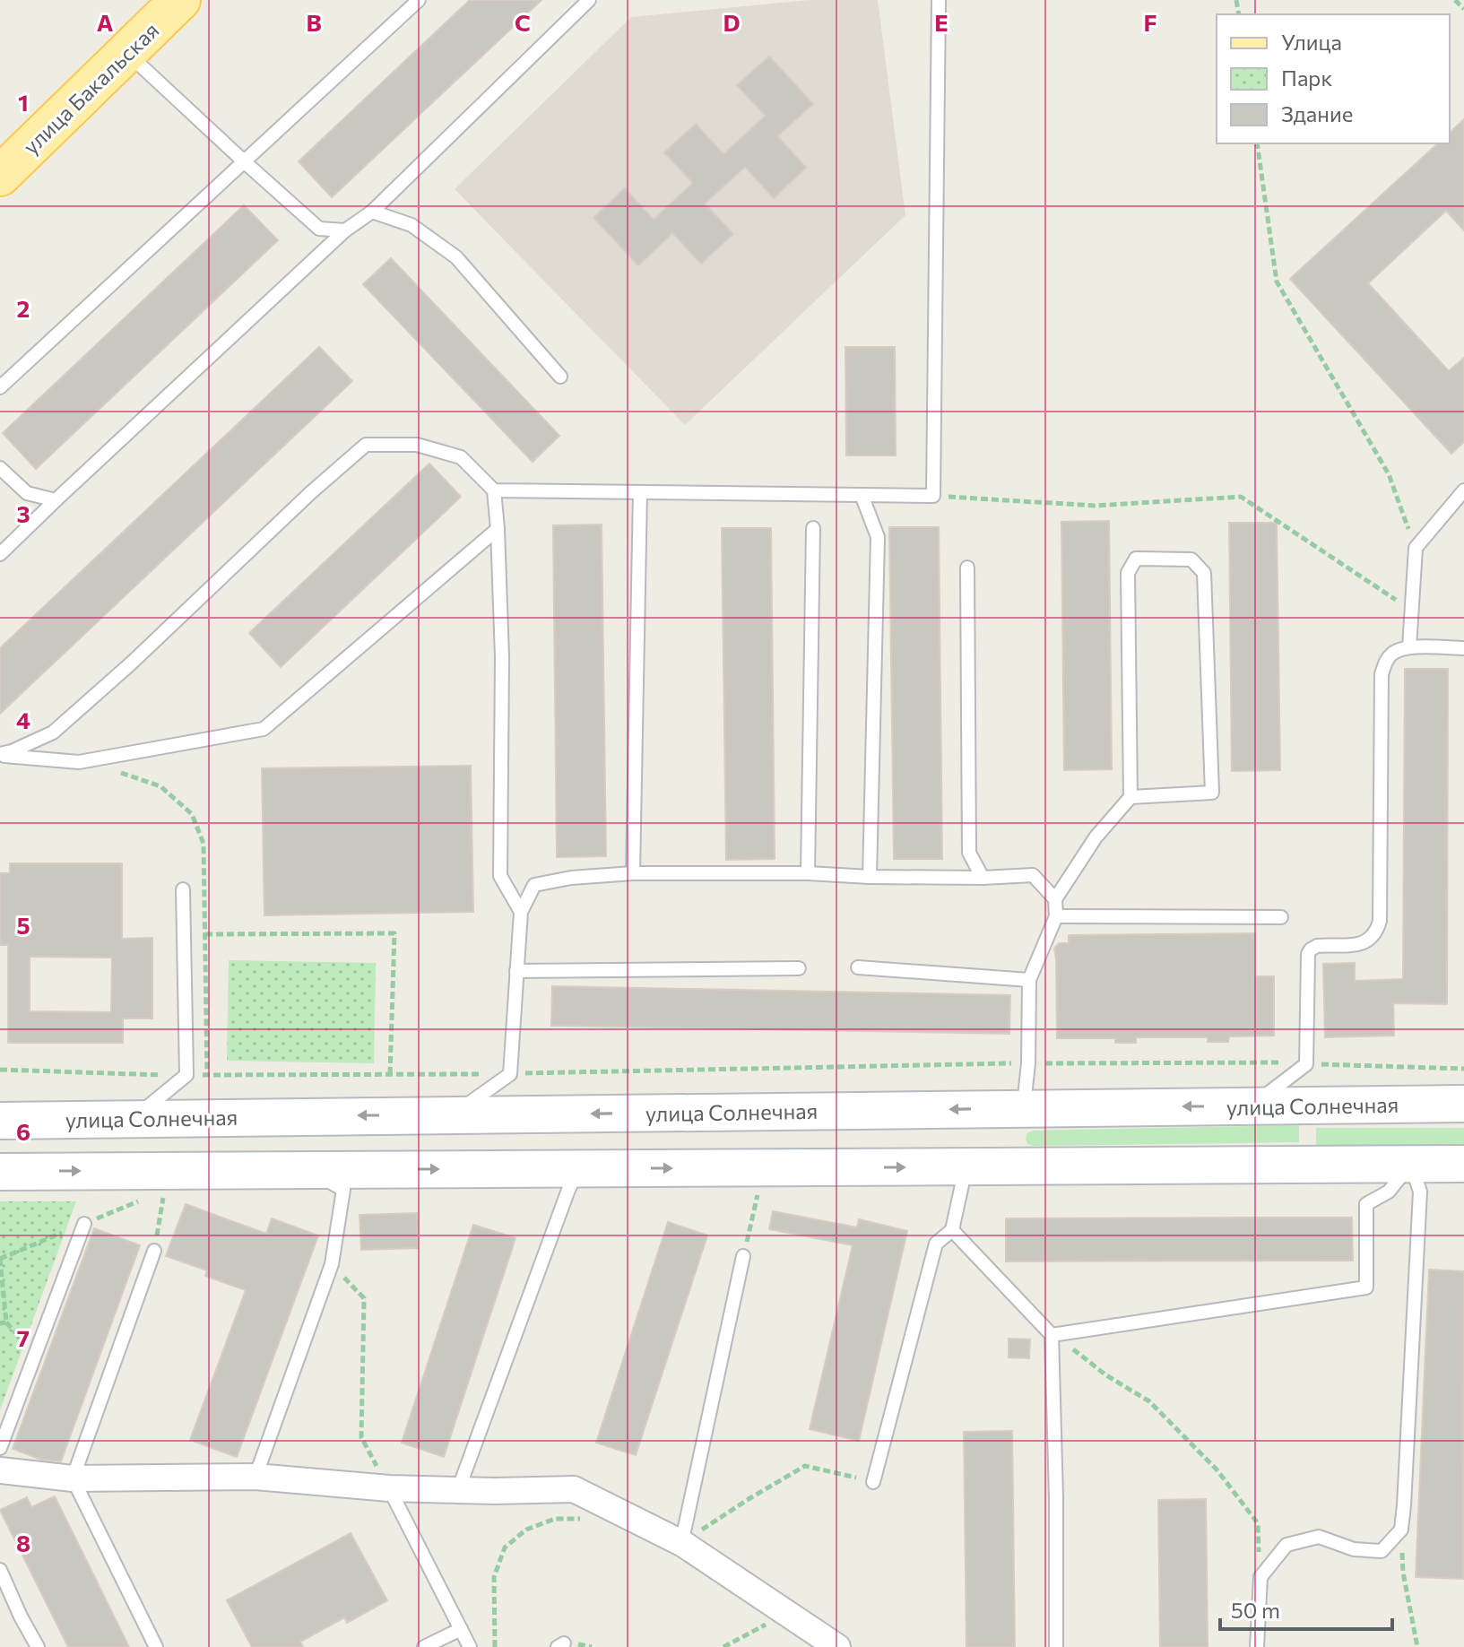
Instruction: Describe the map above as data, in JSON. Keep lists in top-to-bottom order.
{
  "streets": {
    "main road": ["улица Бакальская", "улица Солнечная"]
  },
  "legend": ["Улица", "Парк", "Здание"],
  "scale_bar": "50 m",
  "grid": {
    "columns": [
      "A",
      "B",
      "C",
      "D",
      "E",
      "F"
    ],
    "rows": [
      "1",
      "2",
      "3",
      "4",
      "5",
      "6",
      "7",
      "8"
    ]
  }
}
